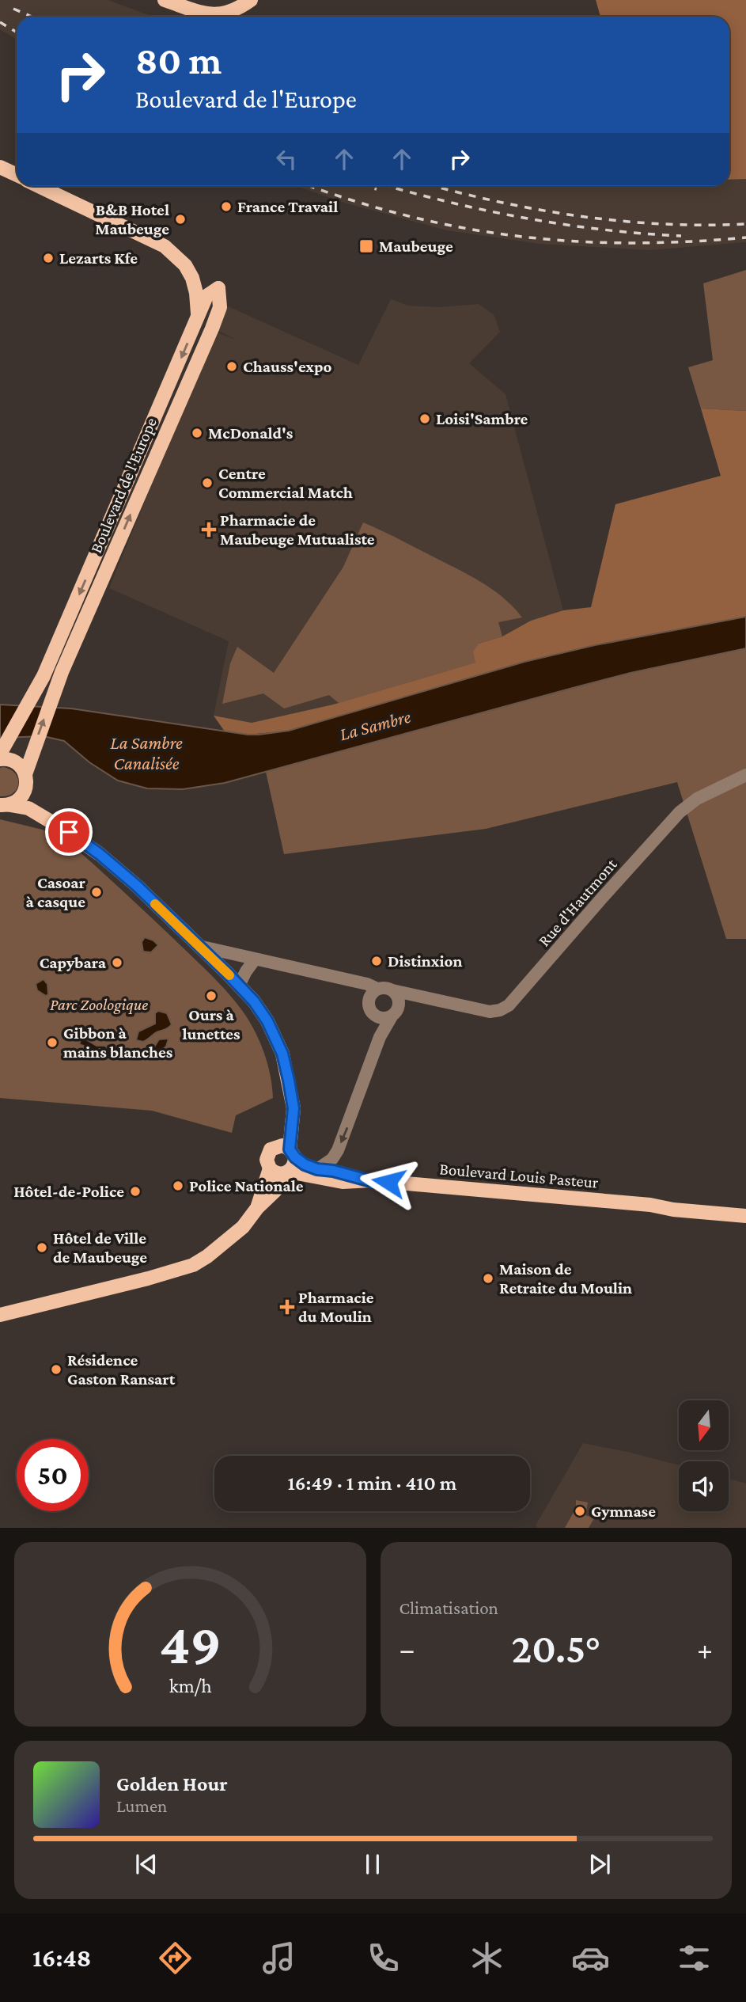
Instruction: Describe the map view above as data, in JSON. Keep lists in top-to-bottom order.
{
  "streets": {
    "main road": ["Boulevard de l'Europe", "Boulevard Louis Pasteur"],
    "street": ["Rue d'Hautmont"]
  },
  "water": ["La Sambre", "La Sambre Canalisée"],
  "parks": ["Parc Zoologique"],
  "places": {
    "other": [
      "France Travail",
      "B&B Hotel Maubeuge",
      "Lezarts Kfe",
      "Chauss'expo",
      "Loisi'Sambre",
      "McDonald's",
      "Centre Commercial Match",
      "Casoar à casque",
      "Distinxion",
      "Capybara",
      "Ours à lunettes",
      "Gibbon à mains blanches",
      "Police Nationale",
      "Hôtel-de-Police",
      "Hôtel de Ville de Maubeuge",
      "Maison de Retraite du Moulin",
      "Résidence Gaston Ransart",
      "Gymnase"
    ],
    "transit": ["Maubeuge"],
    "health": ["Pharmacie de Maubeuge Mutualiste", "Pharmacie du Moulin"]
  },
  "north": "bottom",
  "page": {
    "turn": ["80 m", "Boulevard de l'Europe"],
    "limit": "50",
    "trip": "16:49 · 1 min · 410 m",
    "tile": "Climatisation",
    "heat": ["−", "20.5°", "+"],
    "song": ["Golden Hour", "Lumen"],
    "tabs": "16:48",
    "gauge": ["49", "km/h"]
  }
}
